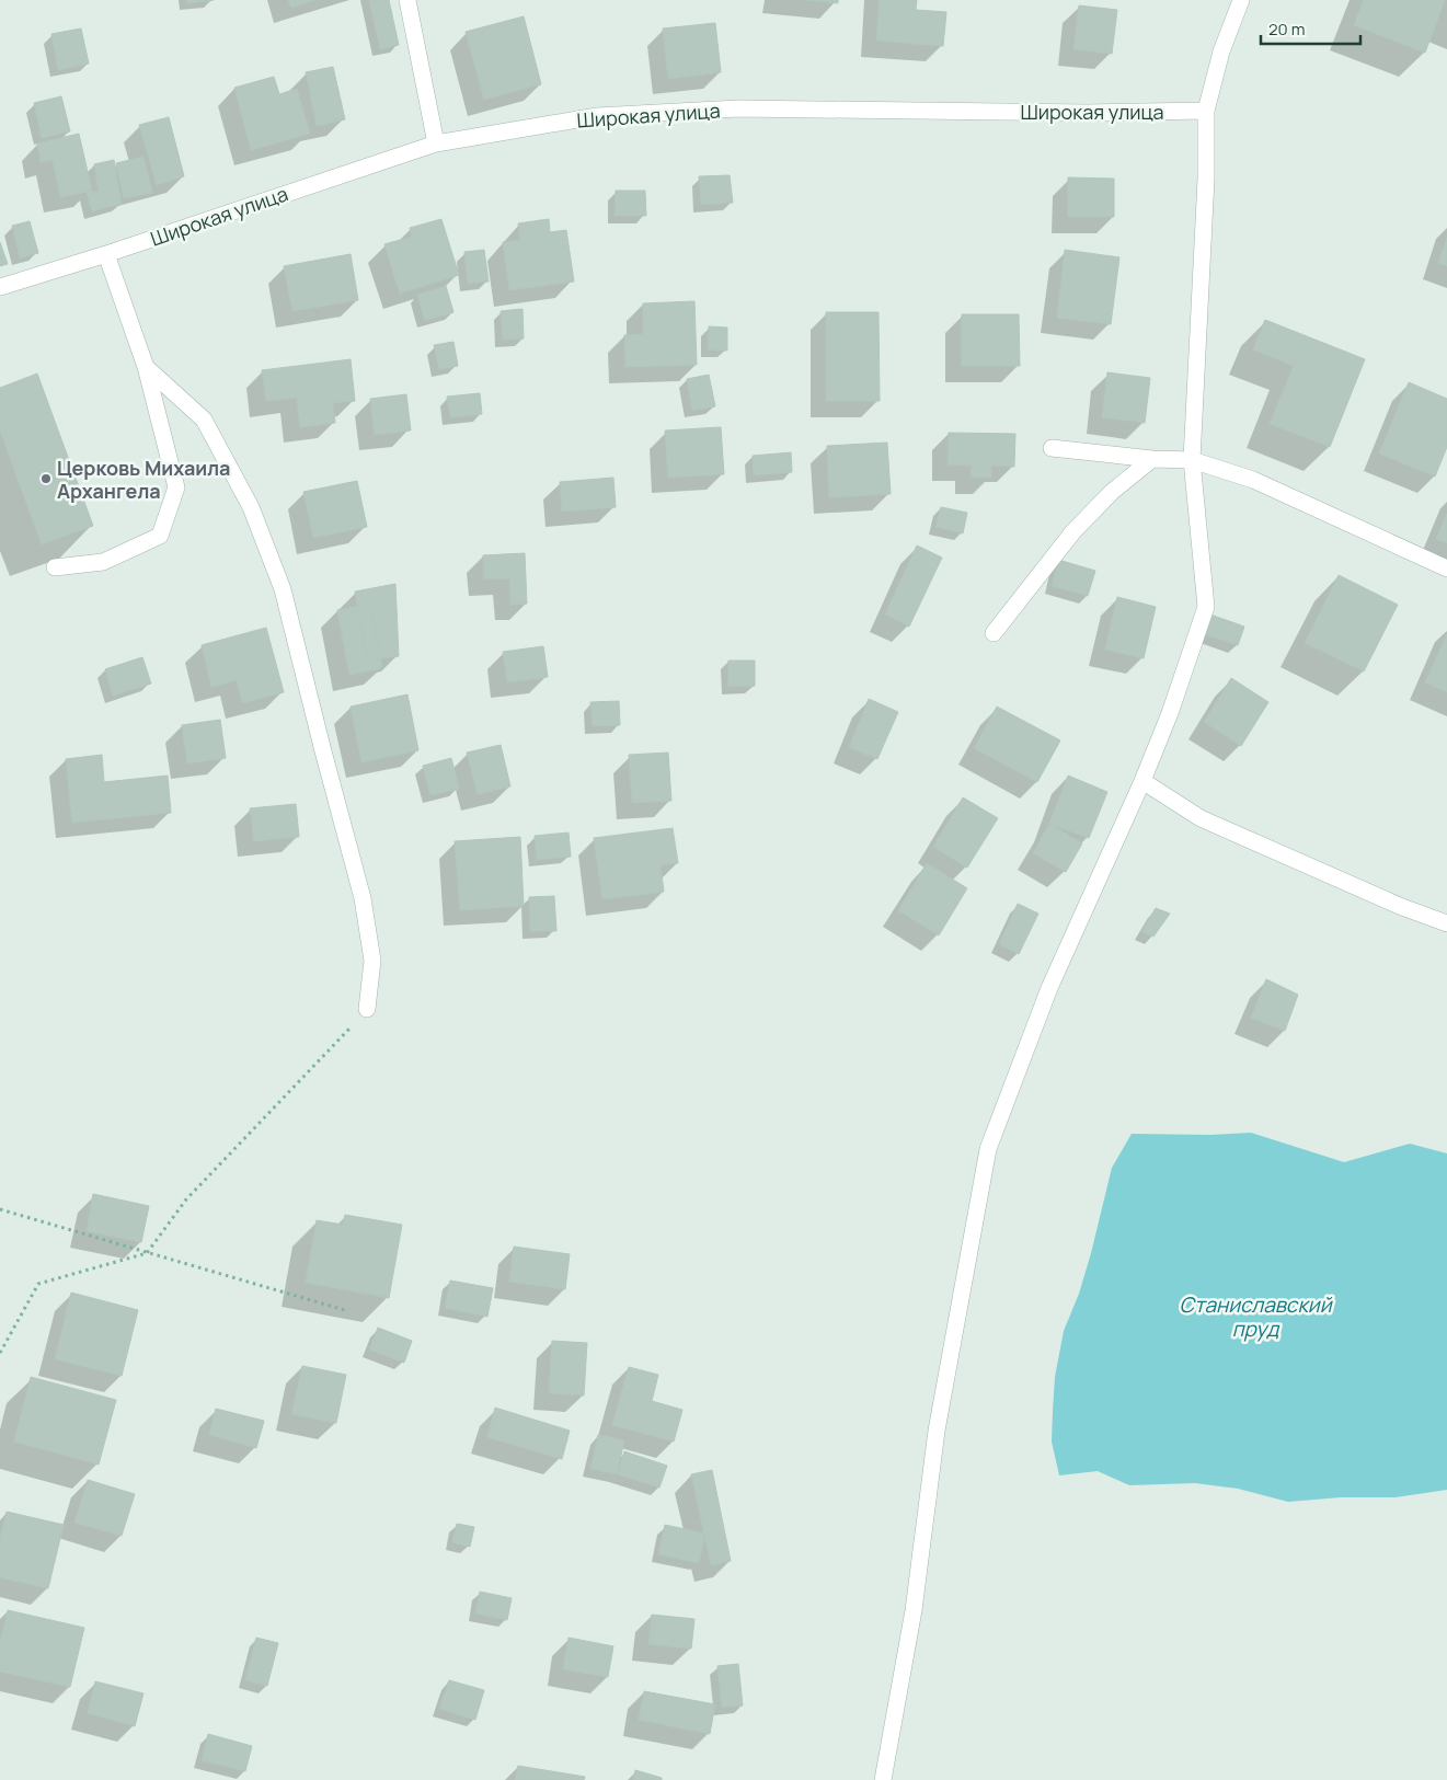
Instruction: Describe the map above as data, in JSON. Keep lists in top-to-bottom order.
{
  "streets": {
    "street": ["Широкая улица"]
  },
  "water": ["Станиславский пруд"],
  "places": ["Церковь Михаила Архангела"],
  "scale_bar": "20 m"
}
